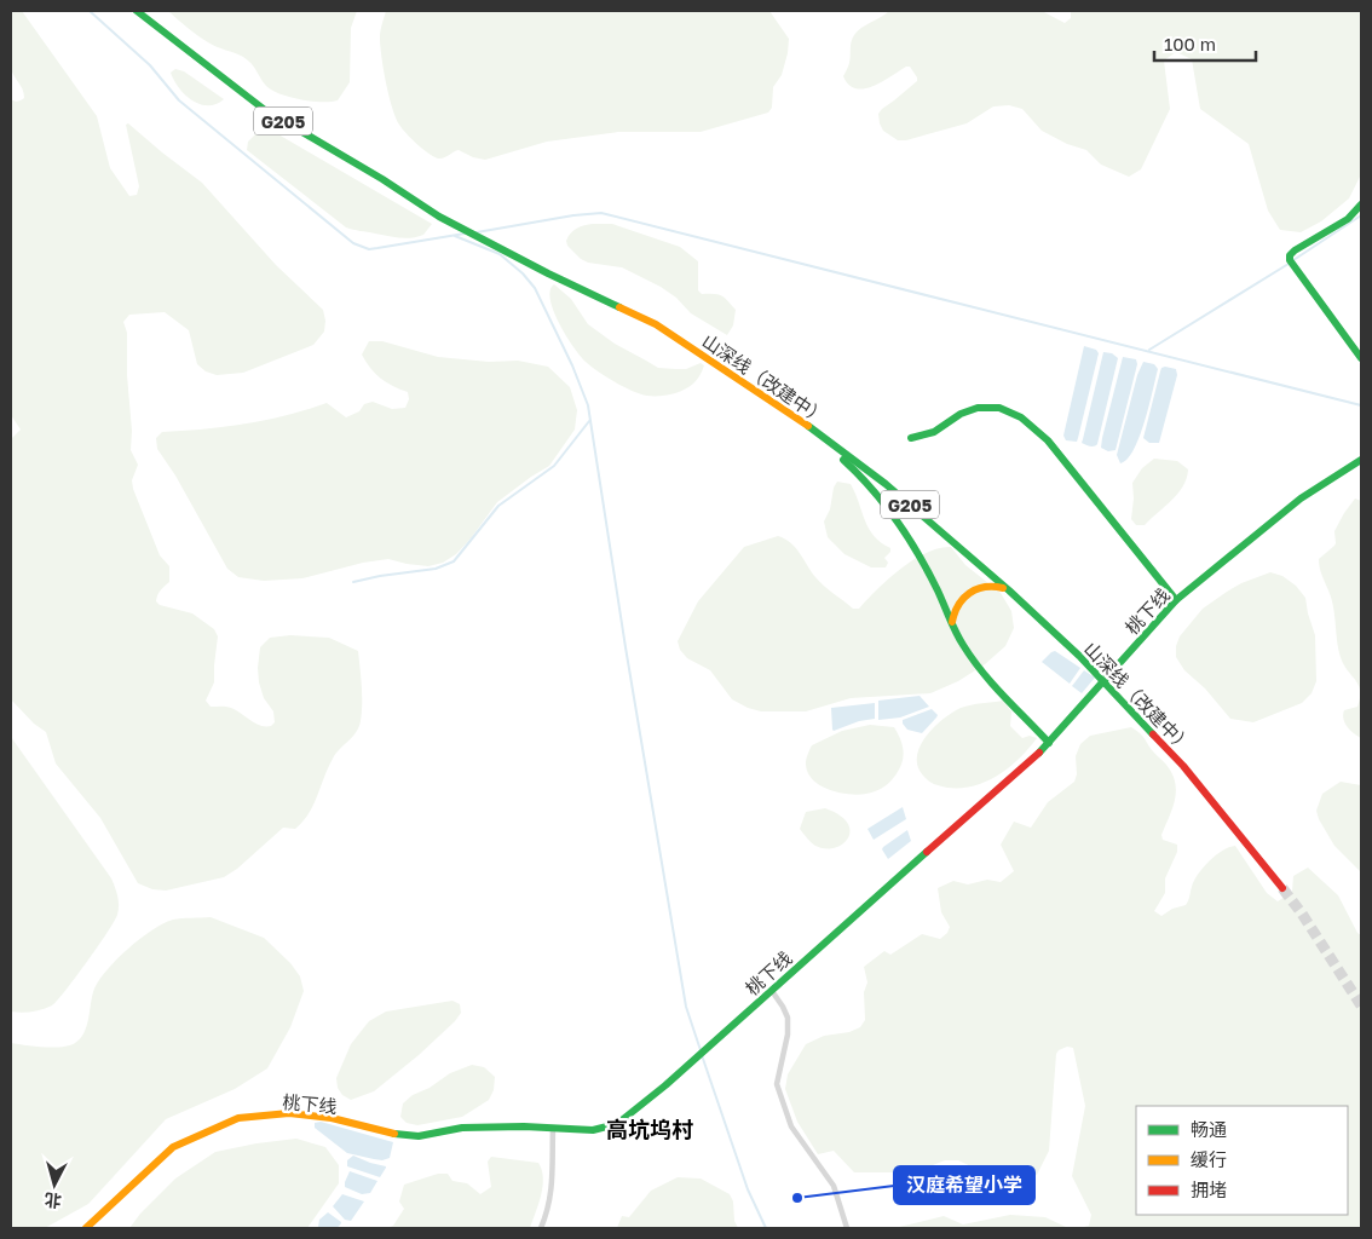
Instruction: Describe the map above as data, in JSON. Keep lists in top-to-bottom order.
{
  "streets": {
    "main road": ["G205", "山深线（改建中）", "桃下线"]
  },
  "districts": ["高坑坞村"],
  "places": ["汉庭希望小学"],
  "legend": ["畅通", "缓行", "拥堵"],
  "scale_bar": "100 m",
  "north": "bottom"
}
